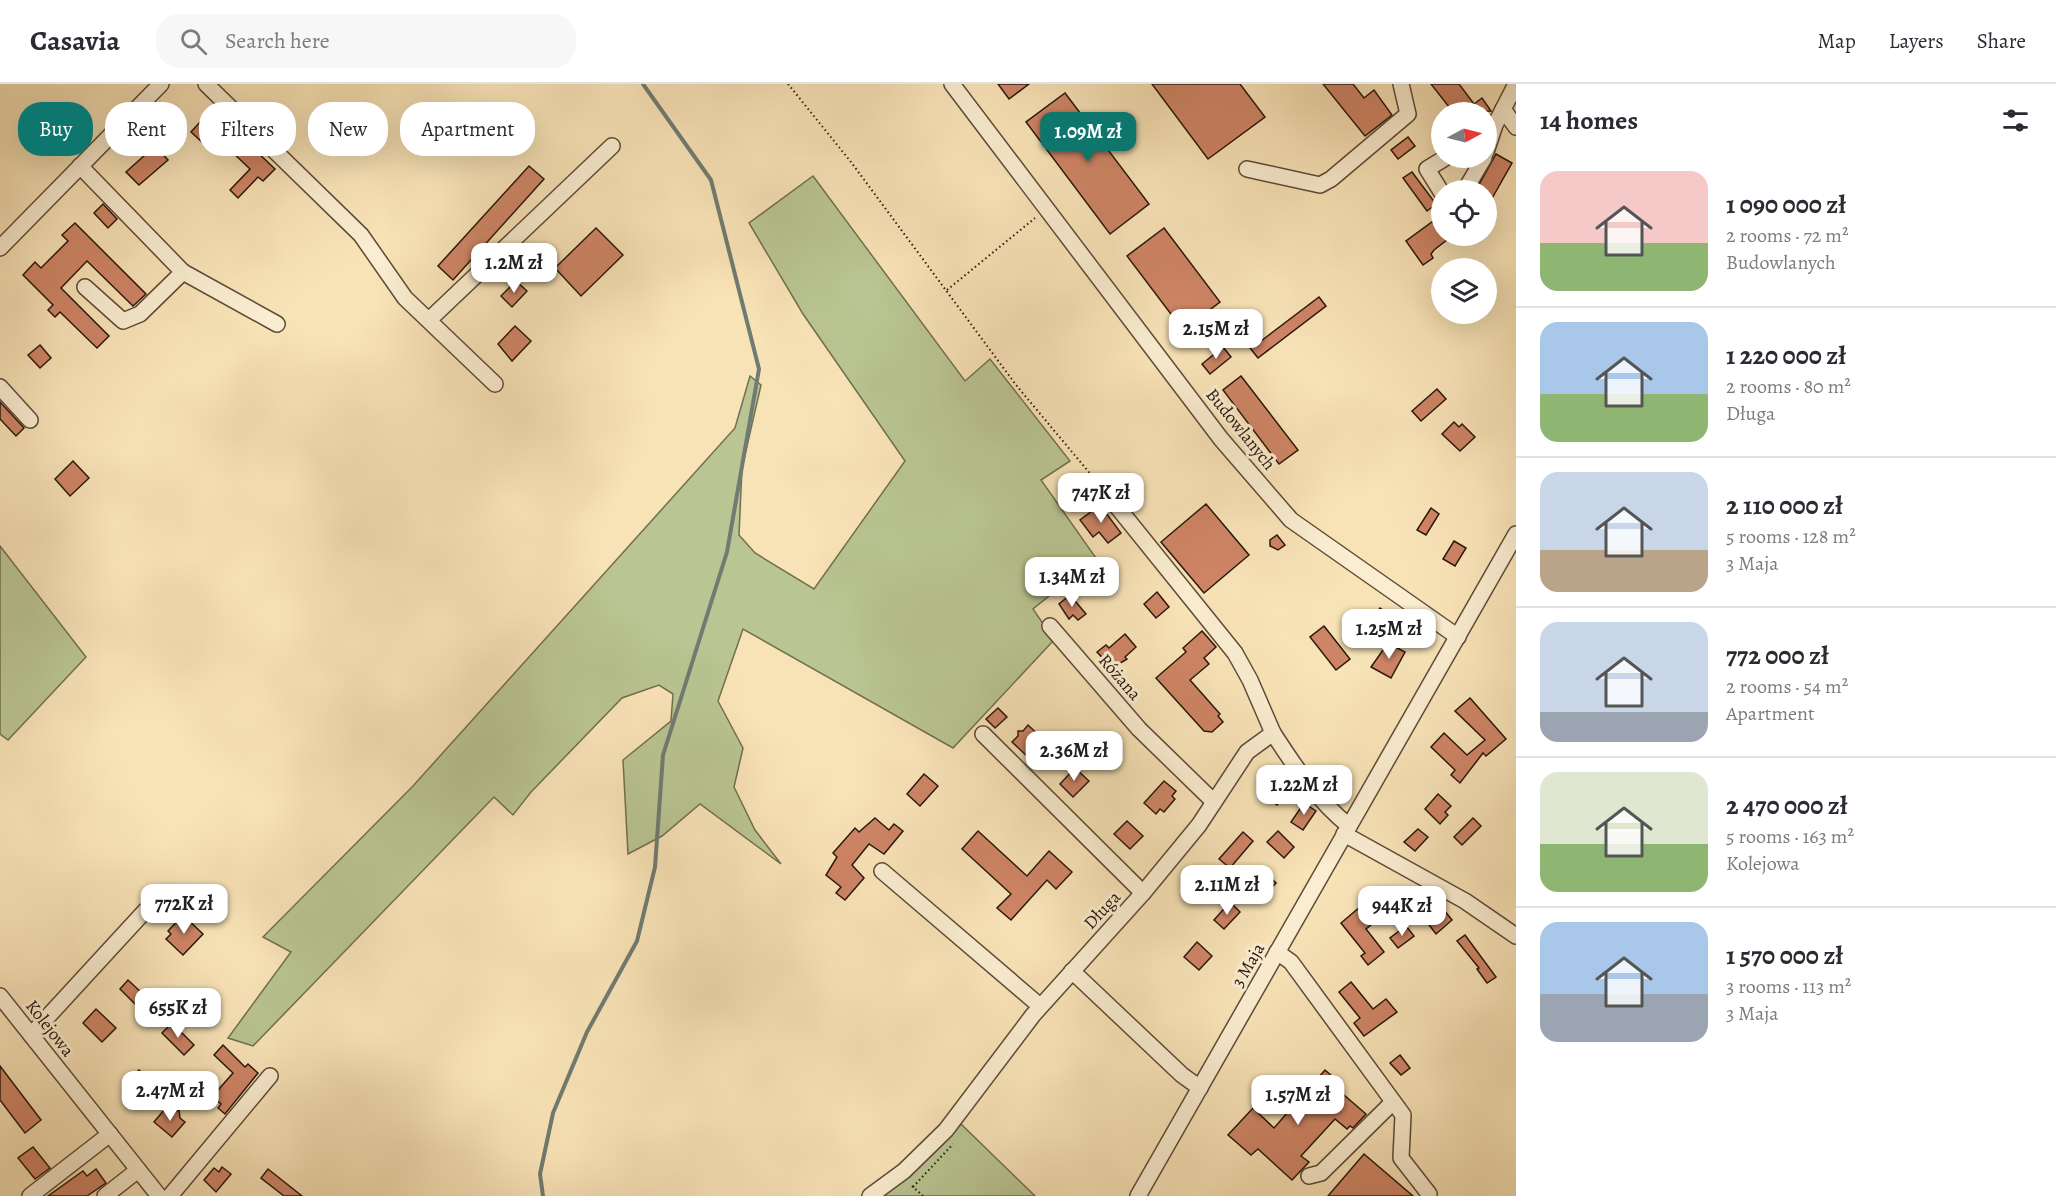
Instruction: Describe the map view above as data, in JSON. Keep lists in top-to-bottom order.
{
  "streets": {
    "street": [
      "Budowlanych",
      "Różana",
      "Długa",
      "3 Maja",
      "Kolejowa"
    ]
  },
  "crossings": [
    ["Budowlanych", "3 Maja"],
    ["Różana", "Długa"]
  ],
  "north": "right",
  "page": {
    "header": "Casavia",
    "search": "Search here",
    "nav": ["Map", "Layers", "Share"],
    "heading": "14 homes",
    "chip": [
      "Buy",
      "Rent",
      "Filters",
      "New",
      "Apartment"
    ],
    "price": [
      "1.09M zł",
      "1.2M zł",
      "2.15M zł",
      "747K zł",
      "1.34M zł",
      "1.25M zł",
      "2.36M zł",
      "1.22M zł",
      "2.11M zł",
      "772K zł",
      "944K zł",
      "655K zł",
      "2.47M zł",
      "1.57M zł"
    ],
    "list": [
      {
        "name": "1 090 000 zł",
        "note": "2 rooms · 72 m² · Budowlanych"
      },
      {
        "name": "1 220 000 zł",
        "note": "2 rooms · 80 m² · Długa"
      },
      {
        "name": "2 110 000 zł",
        "note": "5 rooms · 128 m² · 3 Maja"
      },
      {
        "name": "772 000 zł",
        "note": "2 rooms · 54 m² · Apartment"
      },
      {
        "name": "2 470 000 zł",
        "note": "5 rooms · 163 m² · Kolejowa"
      },
      {
        "name": "1 570 000 zł",
        "note": "3 rooms · 113 m² · 3 Maja"
      }
    ]
  }
}
